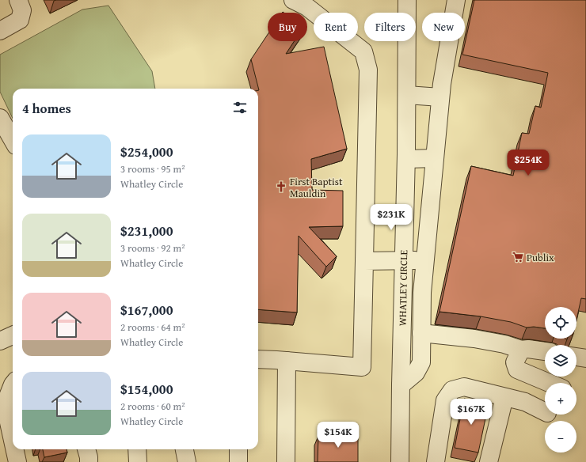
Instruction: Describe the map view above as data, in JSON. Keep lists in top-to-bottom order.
{
  "streets": {
    "street": ["WHATLEY CIRCLE"]
  },
  "places": {
    "church": ["First Baptist Mauldin"],
    "supermarket": ["Publix"]
  },
  "page": {
    "chip": [
      "Buy",
      "Rent",
      "Filters",
      "New"
    ],
    "heading": "4 homes",
    "list": [
      {
        "name": "$254,000",
        "note": "3 rooms · 95 m² · Whatley Circle"
      },
      {
        "name": "$231,000",
        "note": "3 rooms · 92 m² · Whatley Circle"
      },
      {
        "name": "$167,000",
        "note": "2 rooms · 64 m² · Whatley Circle"
      },
      {
        "name": "$154,000",
        "note": "2 rooms · 60 m² · Whatley Circle"
      }
    ],
    "price": [
      "$254K",
      "$231K",
      "$167K",
      "$154K"
    ],
    "map_buttons": ["+", "−"]
  }
}
